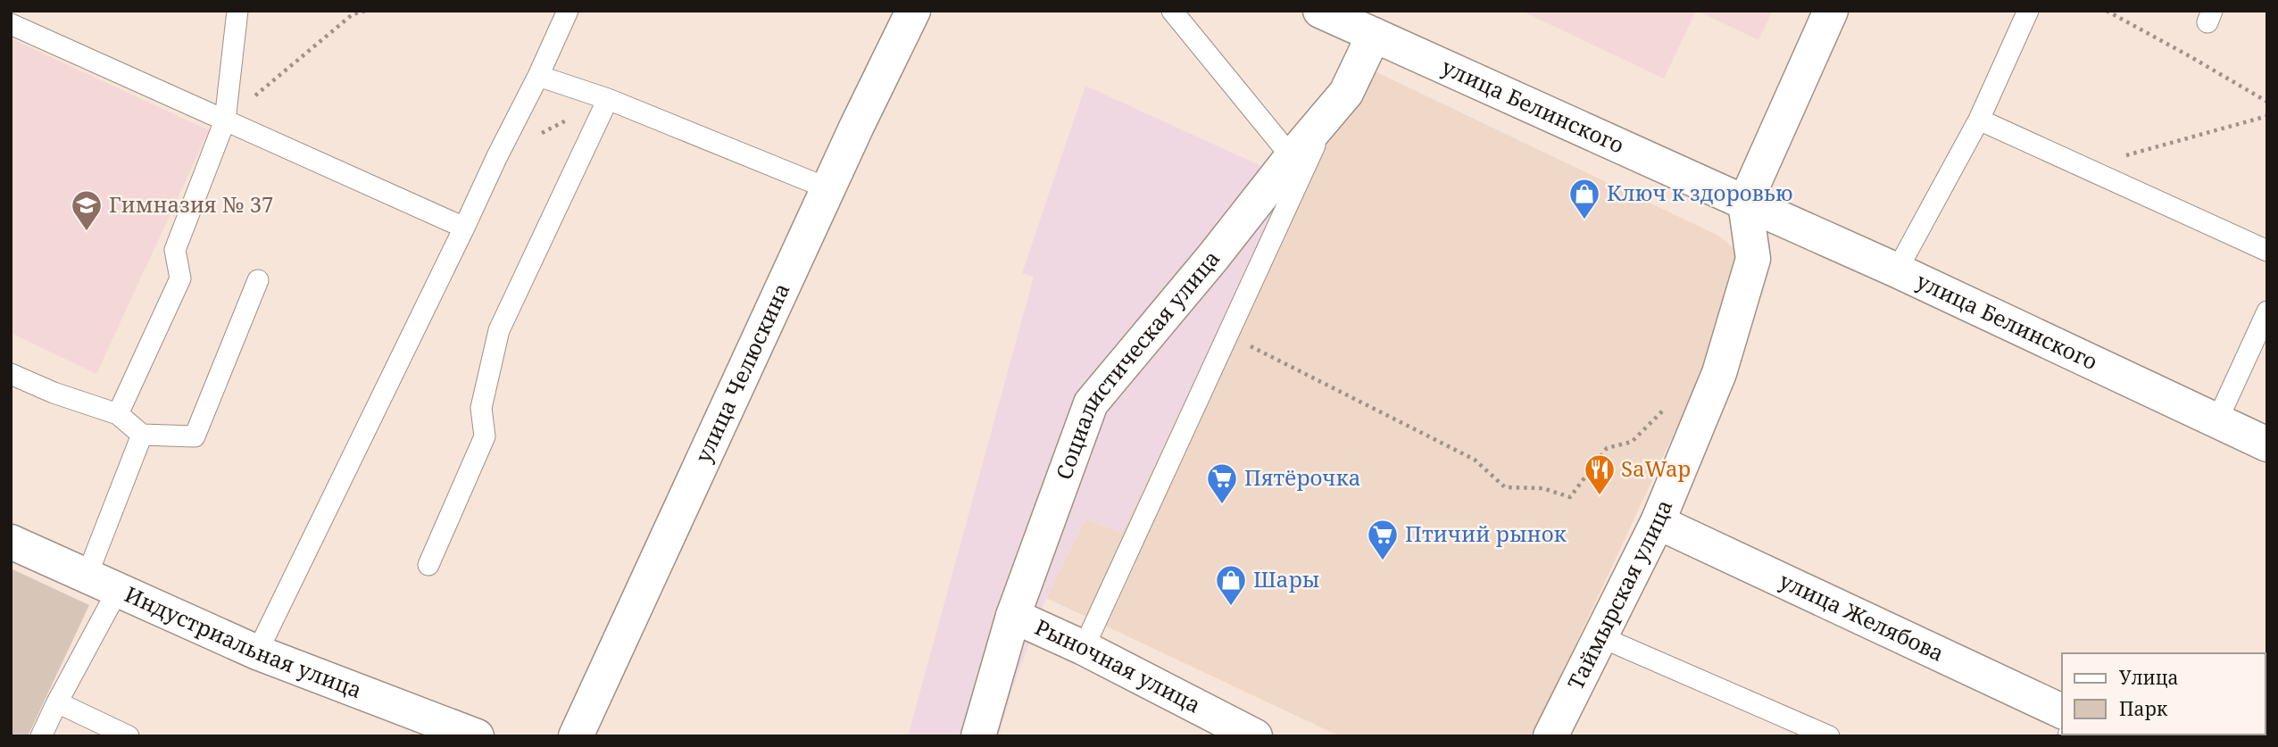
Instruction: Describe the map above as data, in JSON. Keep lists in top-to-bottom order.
{
  "streets": {
    "street": [
      "улица Белинского",
      "Социалистическая улица",
      "улица Челюскина",
      "Таймырская улица",
      "улица Желябова",
      "Индустриальная улица",
      "Рыночная улица"
    ]
  },
  "crossings": [
    ["улица Белинского", "Социалистическая улица"],
    ["улица Белинского", "Таймырская улица"],
    ["Социалистическая улица", "Рыночная улица"],
    ["Таймырская улица", "улица Желябова"]
  ],
  "places": {
    "shop": ["Ключ к здоровью", "Шары"],
    "school or university": ["Гимназия № 37"],
    "restaurant": ["SaWap"],
    "supermarket": ["Пятёрочка", "Птичий рынок"]
  },
  "legend": ["Улица", "Парк"]
}
